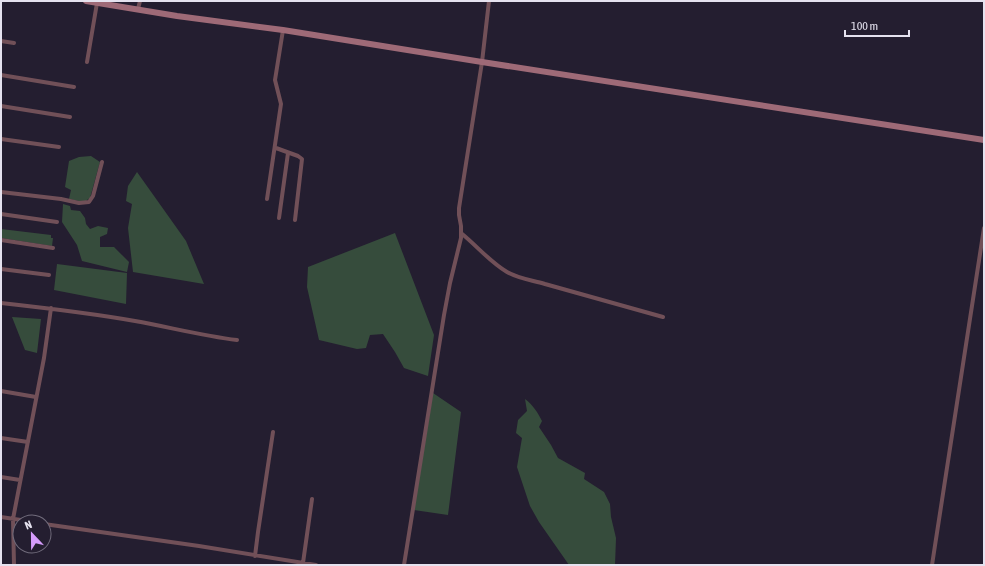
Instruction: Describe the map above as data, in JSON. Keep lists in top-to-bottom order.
{
  "scale_bar": "100 m",
  "north": "top"
}
